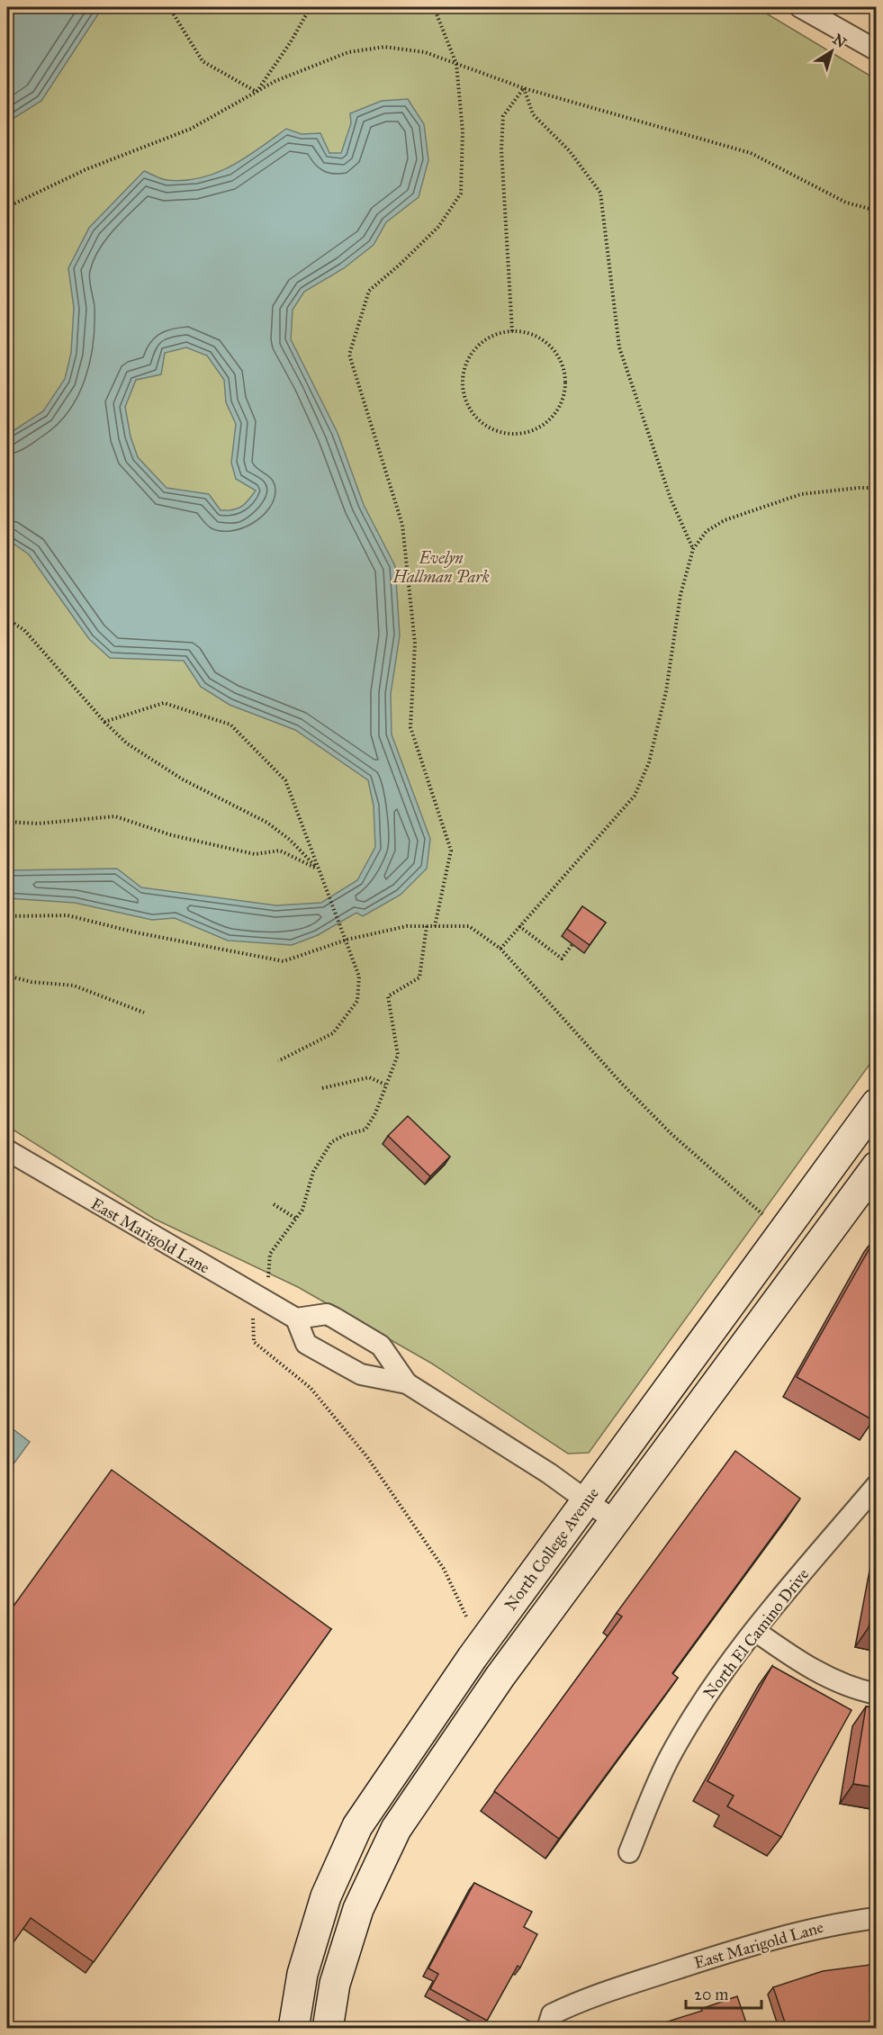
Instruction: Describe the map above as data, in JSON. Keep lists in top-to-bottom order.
{
  "streets": {
    "street": ["East Marigold Lane", "North College Avenue", "North El Camino Drive"]
  },
  "parks": ["Evelyn Hallman Park"],
  "scale_bar": "20 m",
  "north": "top right"
}
